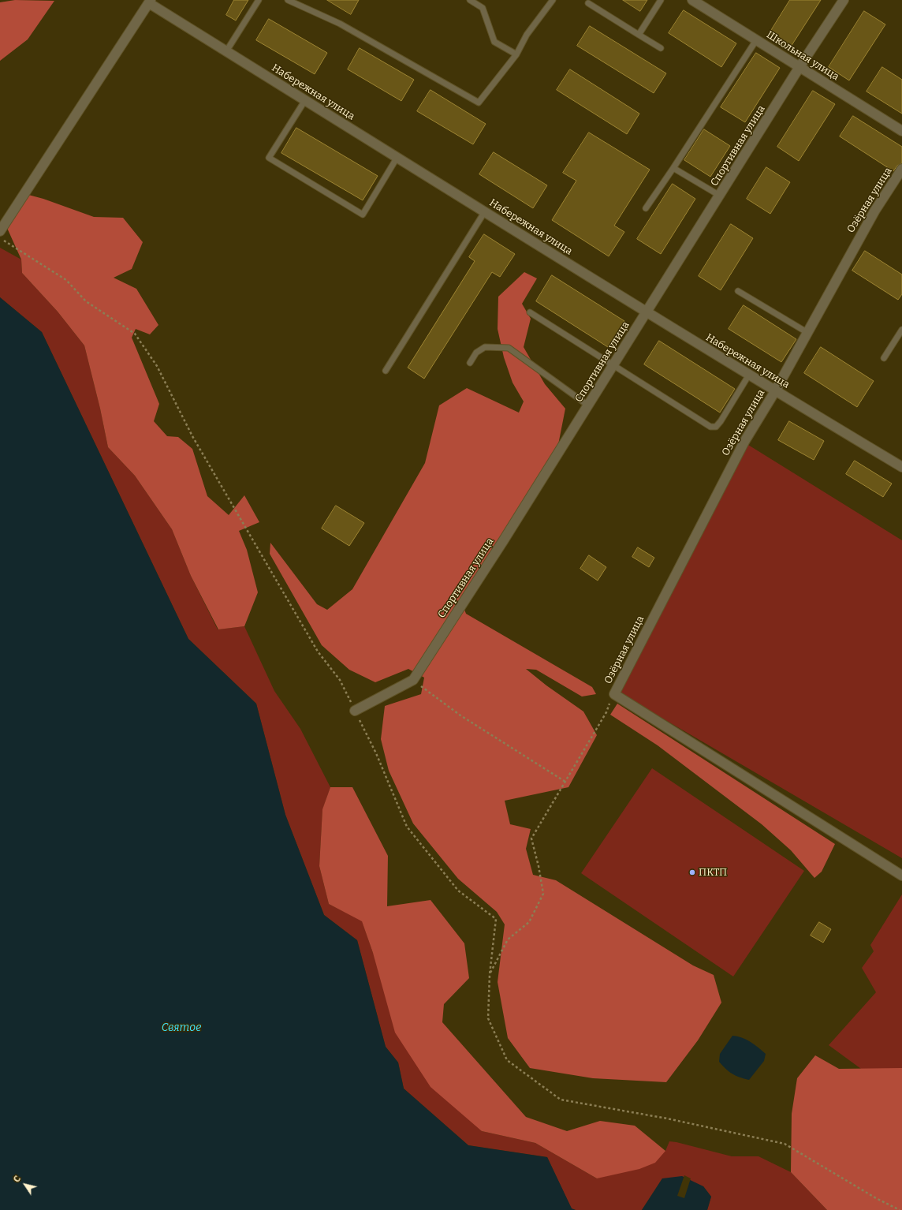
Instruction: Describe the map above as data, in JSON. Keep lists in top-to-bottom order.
{
  "streets": {
    "street": [
      "Школьная улица",
      "Набережная улица",
      "Спортивная улица",
      "Озёрная улица"
    ]
  },
  "crossings": [
    ["Школьная улица", "Спортивная улица"],
    ["Набережная улица", "Спортивная улица"],
    ["Набережная улица", "Озёрная улица"]
  ],
  "water": ["Святое"],
  "places": ["ПКТП"],
  "north": "top left"
}
